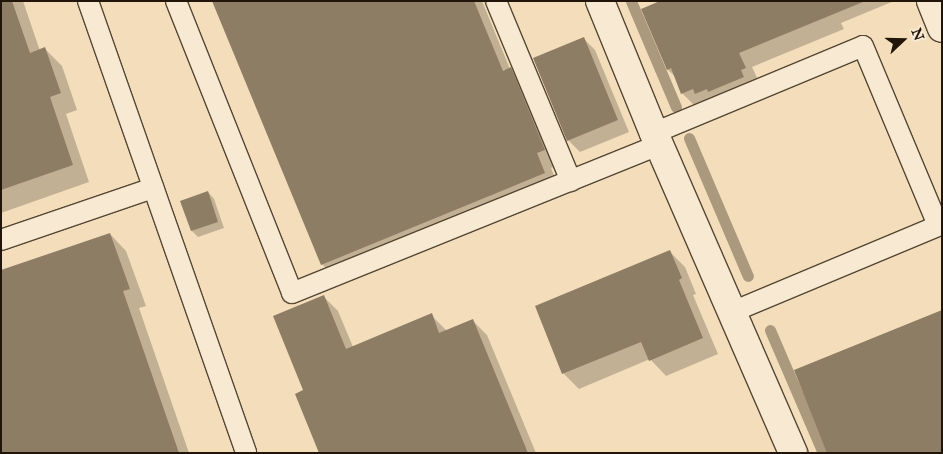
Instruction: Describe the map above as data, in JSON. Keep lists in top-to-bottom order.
{
  "north": "right"
}
